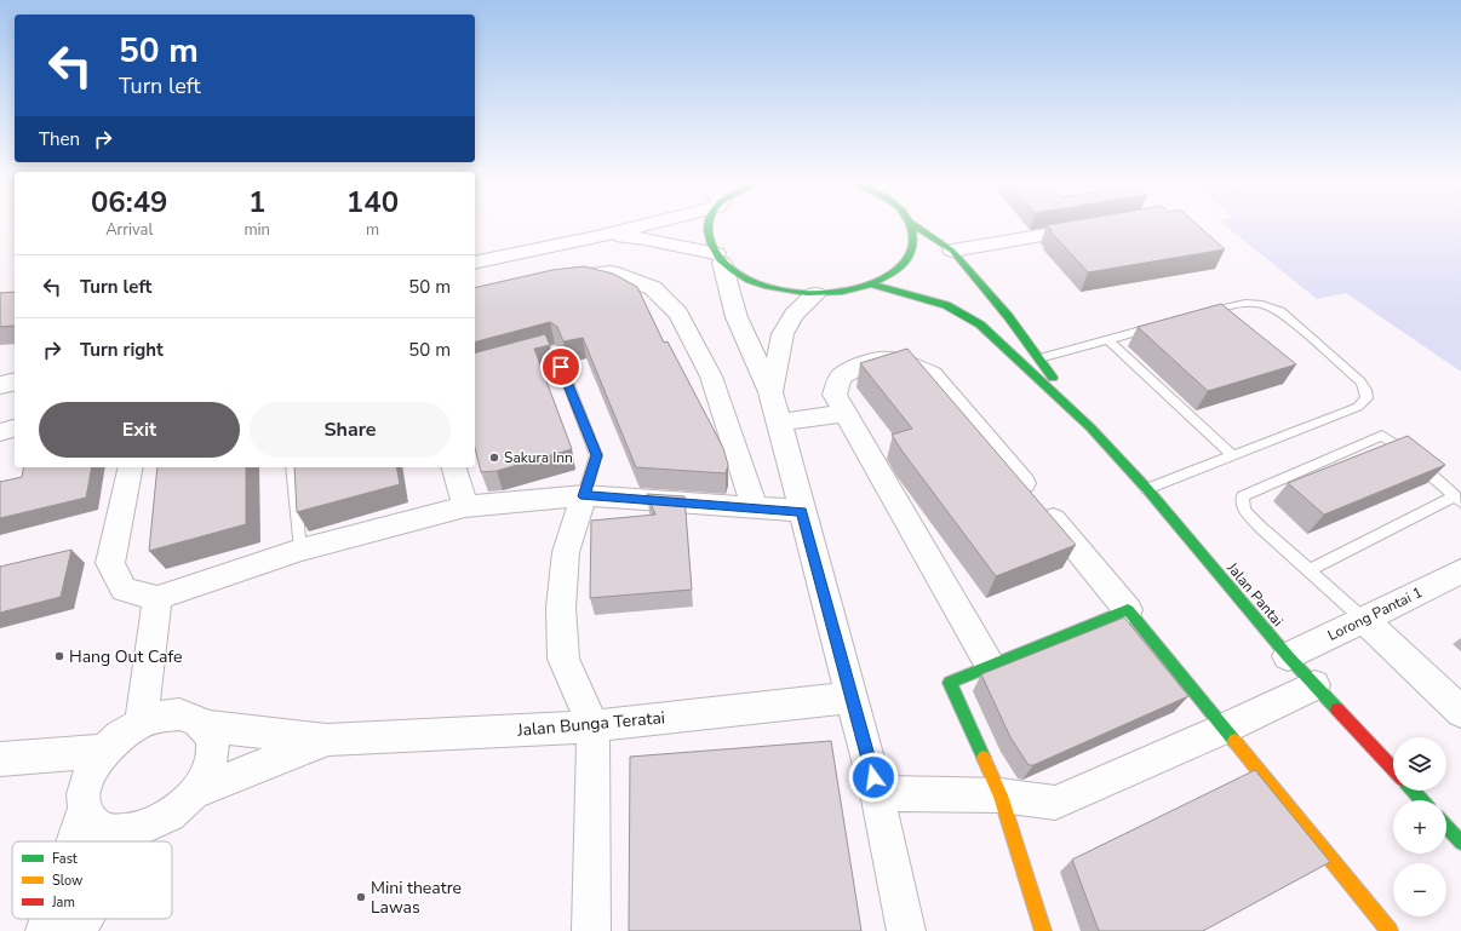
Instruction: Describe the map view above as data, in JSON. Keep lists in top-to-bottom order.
{
  "streets": {
    "main road": ["Jalan Pantai"],
    "street": ["Lorong Pantai 1", "Jalan Bunga Teratai"]
  },
  "crossings": [
    ["Jalan Pantai", "Lorong Pantai 1"]
  ],
  "places": ["Sakura Inn", "Hang Out Cafe", "Mini theatre Lawas"],
  "legend": ["Fast", "Slow", "Jam"],
  "page": {
    "turn": ["50 m", "Turn left"],
    "then": "Then",
    "eta": [
      "06:49",
      "Arrival",
      "1",
      "min",
      "140",
      "m"
    ],
    "list": [
      {
        "name": "Turn left",
        "value": "50 m"
      },
      {
        "name": "Turn right",
        "value": "50 m"
      }
    ],
    "buttons": ["Exit", "Share"],
    "map_buttons": ["+", "−"]
  }
}
